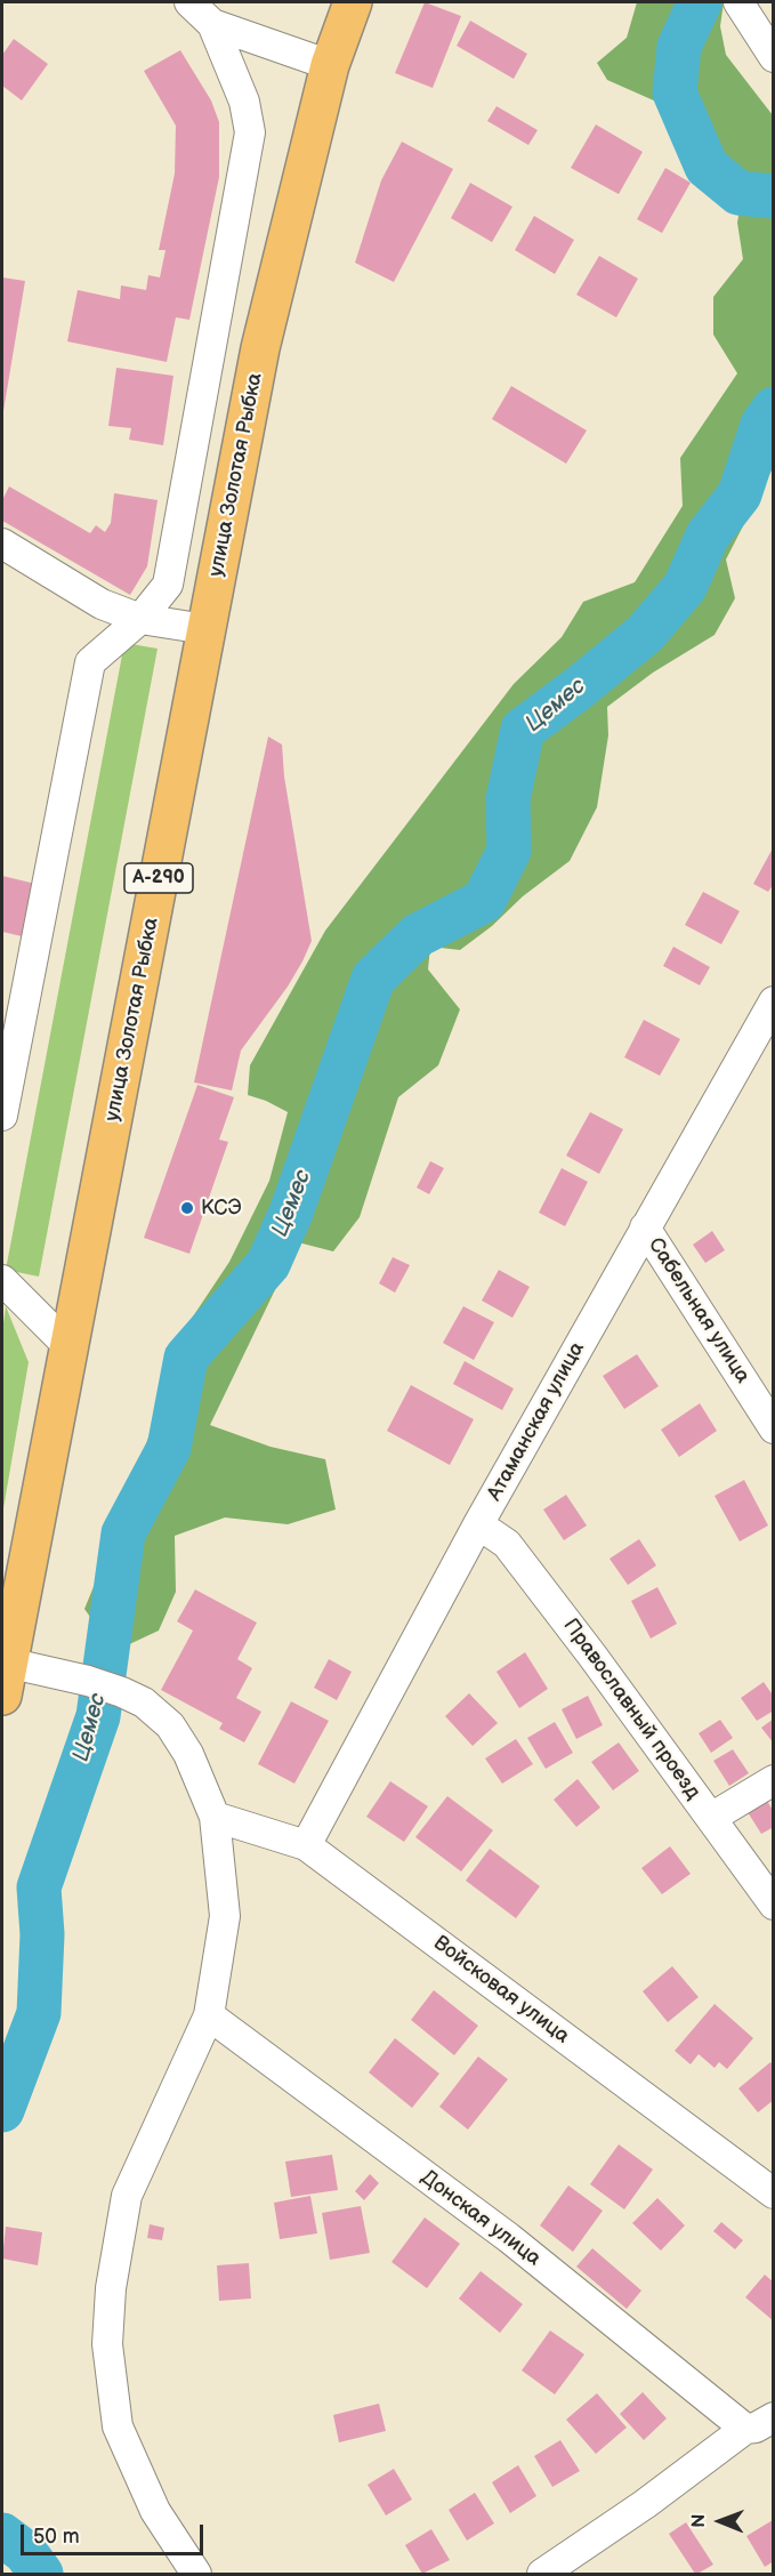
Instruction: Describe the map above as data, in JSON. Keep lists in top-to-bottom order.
{
  "streets": {
    "highway": ["улица Золотая Рыбка", "А-290"],
    "street": [
      "Сабельная улица",
      "Атаманская улица",
      "Православный проезд",
      "Войсковая улица",
      "Донская улица"
    ]
  },
  "crossings": [
    ["улица Золотая Рыбка", "А-290"],
    ["Сабельная улица", "Атаманская улица"],
    ["Атаманская улица", "Православный проезд"],
    ["Атаманская улица", "Войсковая улица"]
  ],
  "water": ["Цемес"],
  "places": ["КСЭ"],
  "scale_bar": "50 m",
  "north": "left"
}
